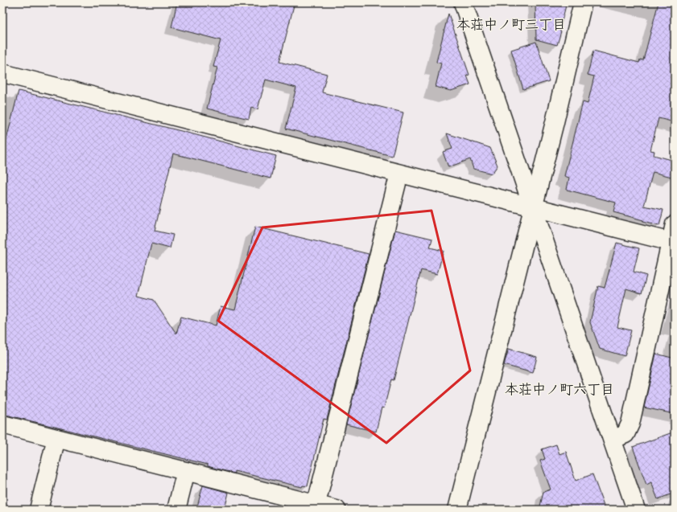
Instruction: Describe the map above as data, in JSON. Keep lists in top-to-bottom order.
{
  "districts": ["本荘中ノ町三丁目", "本荘中ノ町六丁目"]
}
